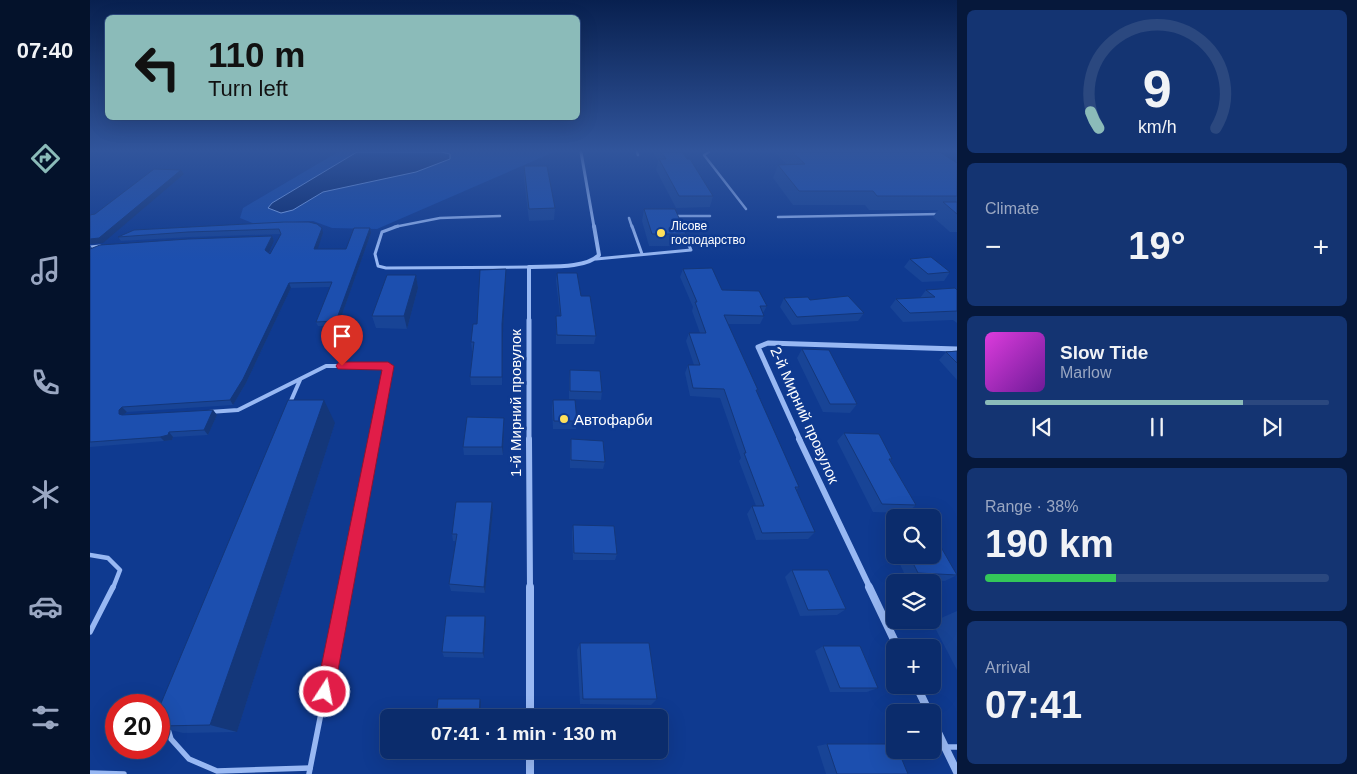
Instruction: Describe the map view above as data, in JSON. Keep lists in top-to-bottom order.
{
  "streets": {
    "street": ["1-й Мирний провулок", "2-й Мирний провулок"]
  },
  "places": ["Лісове господарство", "Автофарби"],
  "page": {
    "tabs": "07:40",
    "turn": ["110 m", "Turn left"],
    "tile": [
      "Climate",
      ["Range · 38%", "190 km"],
      ["Arrival", "07:41"]
    ],
    "heat": ["−", "19°", "+"],
    "song": ["Slow Tide", "Marlow"],
    "map_buttons": ["+", "−"],
    "limit": "20",
    "trip": "07:41 · 1 min · 130 m",
    "gauge": ["9", "km/h"]
  }
}
